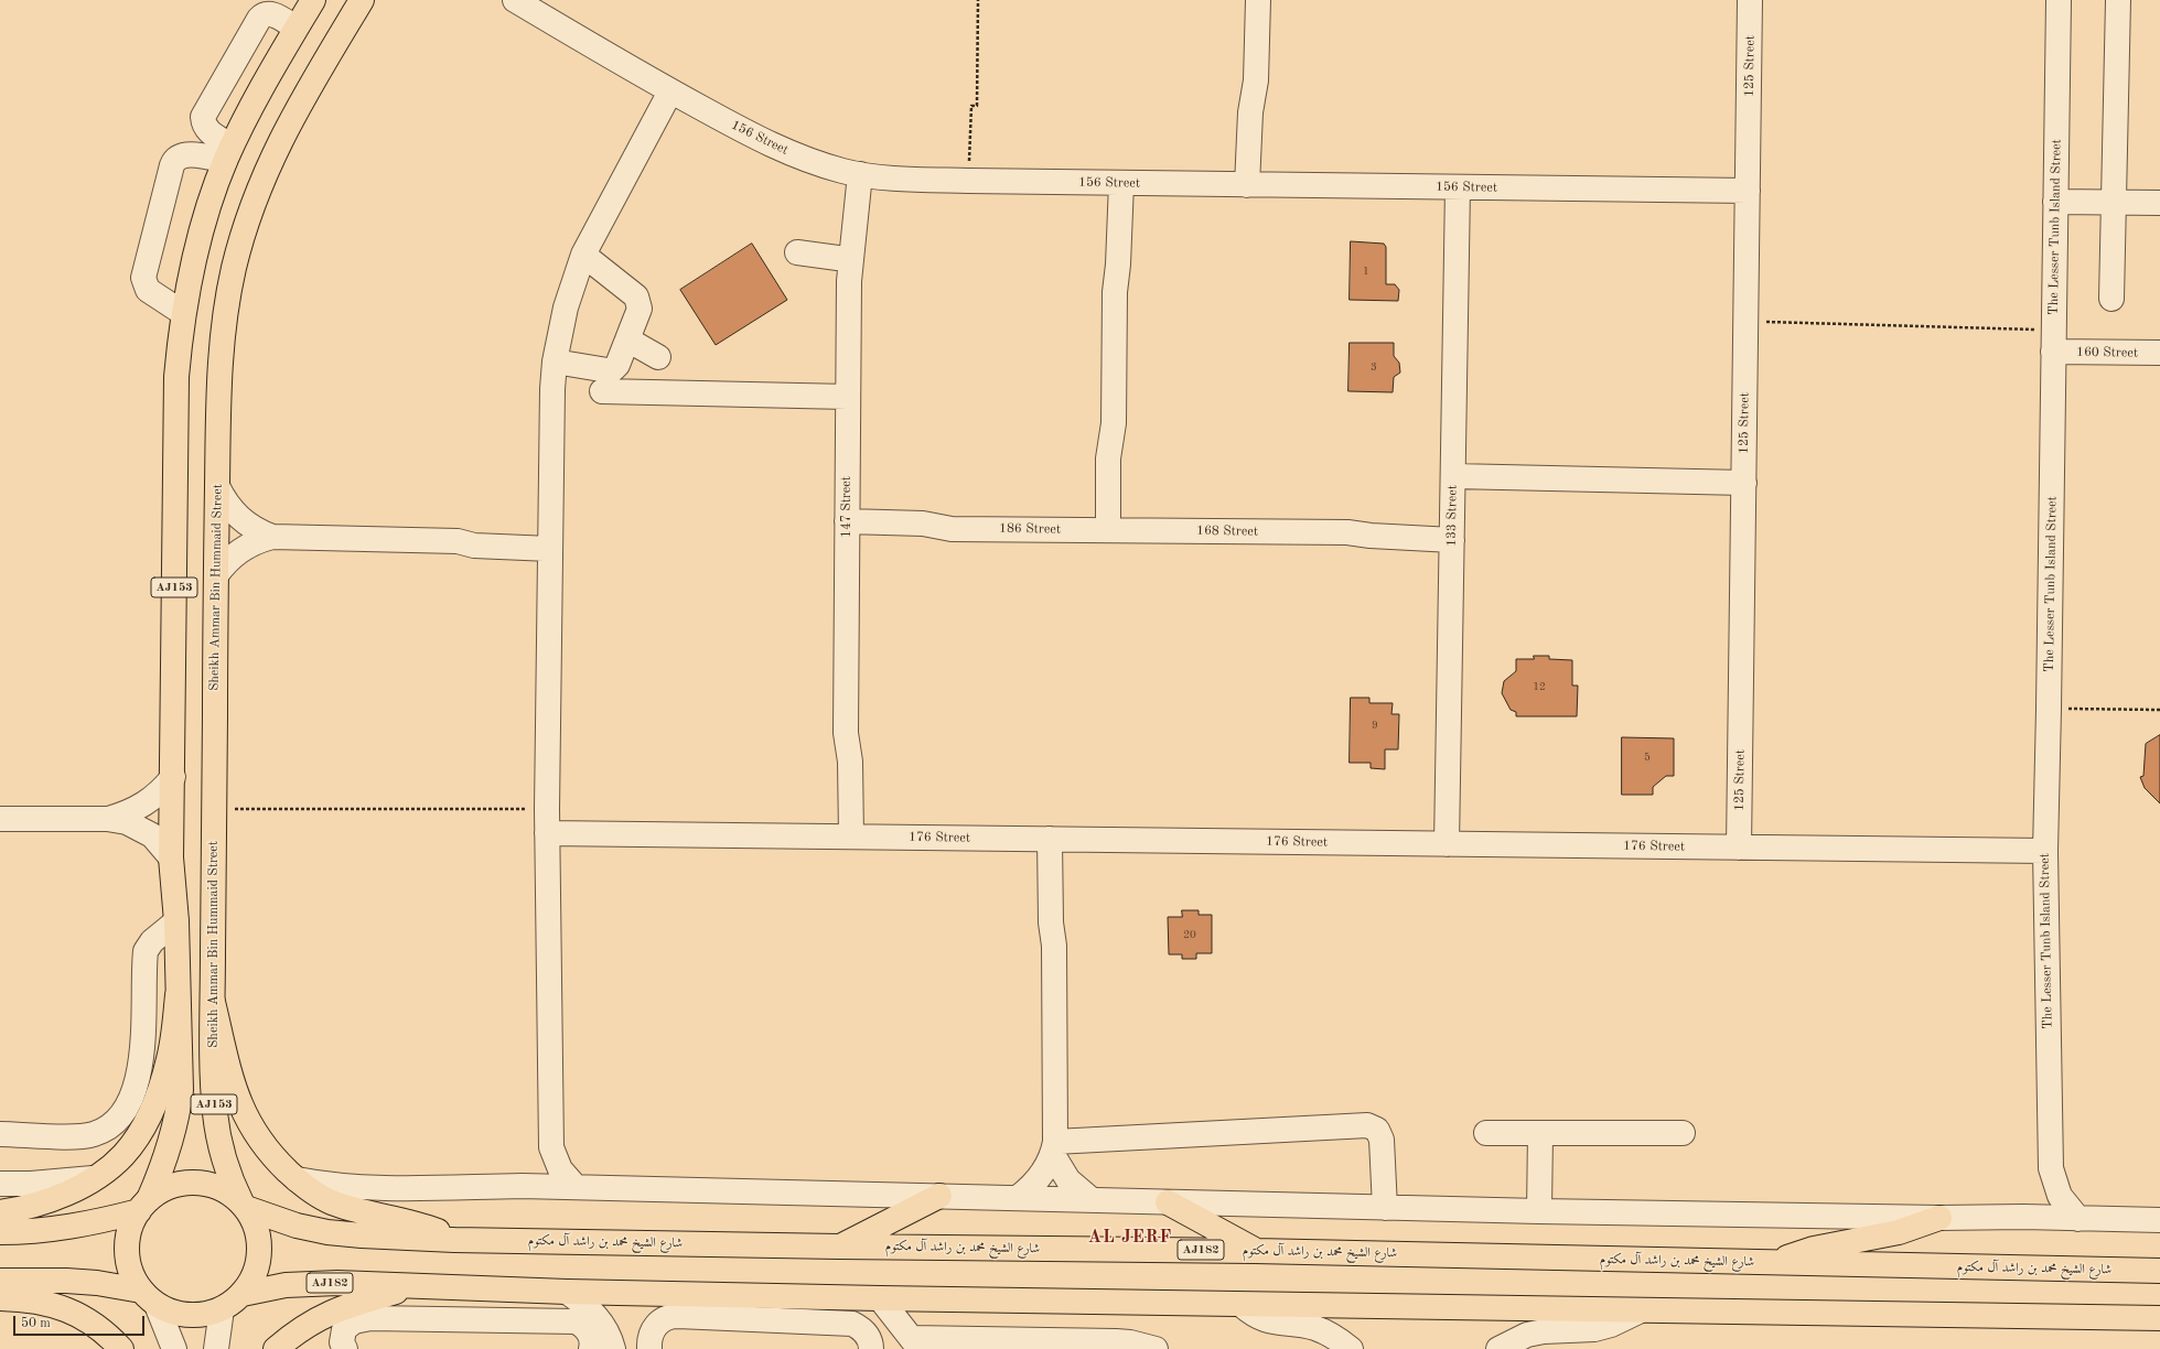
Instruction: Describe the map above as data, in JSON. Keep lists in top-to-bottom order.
{
  "streets": {
    "main road": [
      "AJ153",
      "Sheikh Ammar Bin Hummaid Street",
      "شارع الشيخ محمد بن راشد آل مكتوم",
      "AJ182"
    ],
    "street": [
      "125 Street",
      "156 Street",
      "The Lesser Tunb Island Street",
      "160 Street",
      "147 Street",
      "133 Street",
      "186 Street",
      "168 Street",
      "176 Street"
    ]
  },
  "crossings": [
    ["125 Street", "156 Street"],
    ["125 Street", "176 Street"],
    ["156 Street", "147 Street"],
    ["156 Street", "133 Street"],
    ["The Lesser Tunb Island Street", "160 Street"],
    ["The Lesser Tunb Island Street", "176 Street"],
    ["147 Street", "186 Street"],
    ["147 Street", "176 Street"],
    ["133 Street", "168 Street"],
    ["133 Street", "176 Street"],
    ["186 Street", "168 Street"],
    ["AJ153", "Sheikh Ammar Bin Hummaid Street"],
    ["AJ153", "شارع الشيخ محمد بن راشد آل مكتوم"],
    ["AJ153", "AJ182"],
    ["Sheikh Ammar Bin Hummaid Street", "شارع الشيخ محمد بن راشد آل مكتوم"],
    ["Sheikh Ammar Bin Hummaid Street", "AJ182"],
    ["شارع الشيخ محمد بن راشد آل مكتوم", "AJ182"]
  ],
  "districts": ["AL JERF"],
  "house_numbers": [
    "1",
    "3",
    "12",
    "9",
    "5",
    "20"
  ],
  "scale_bar": "50 m"
}
